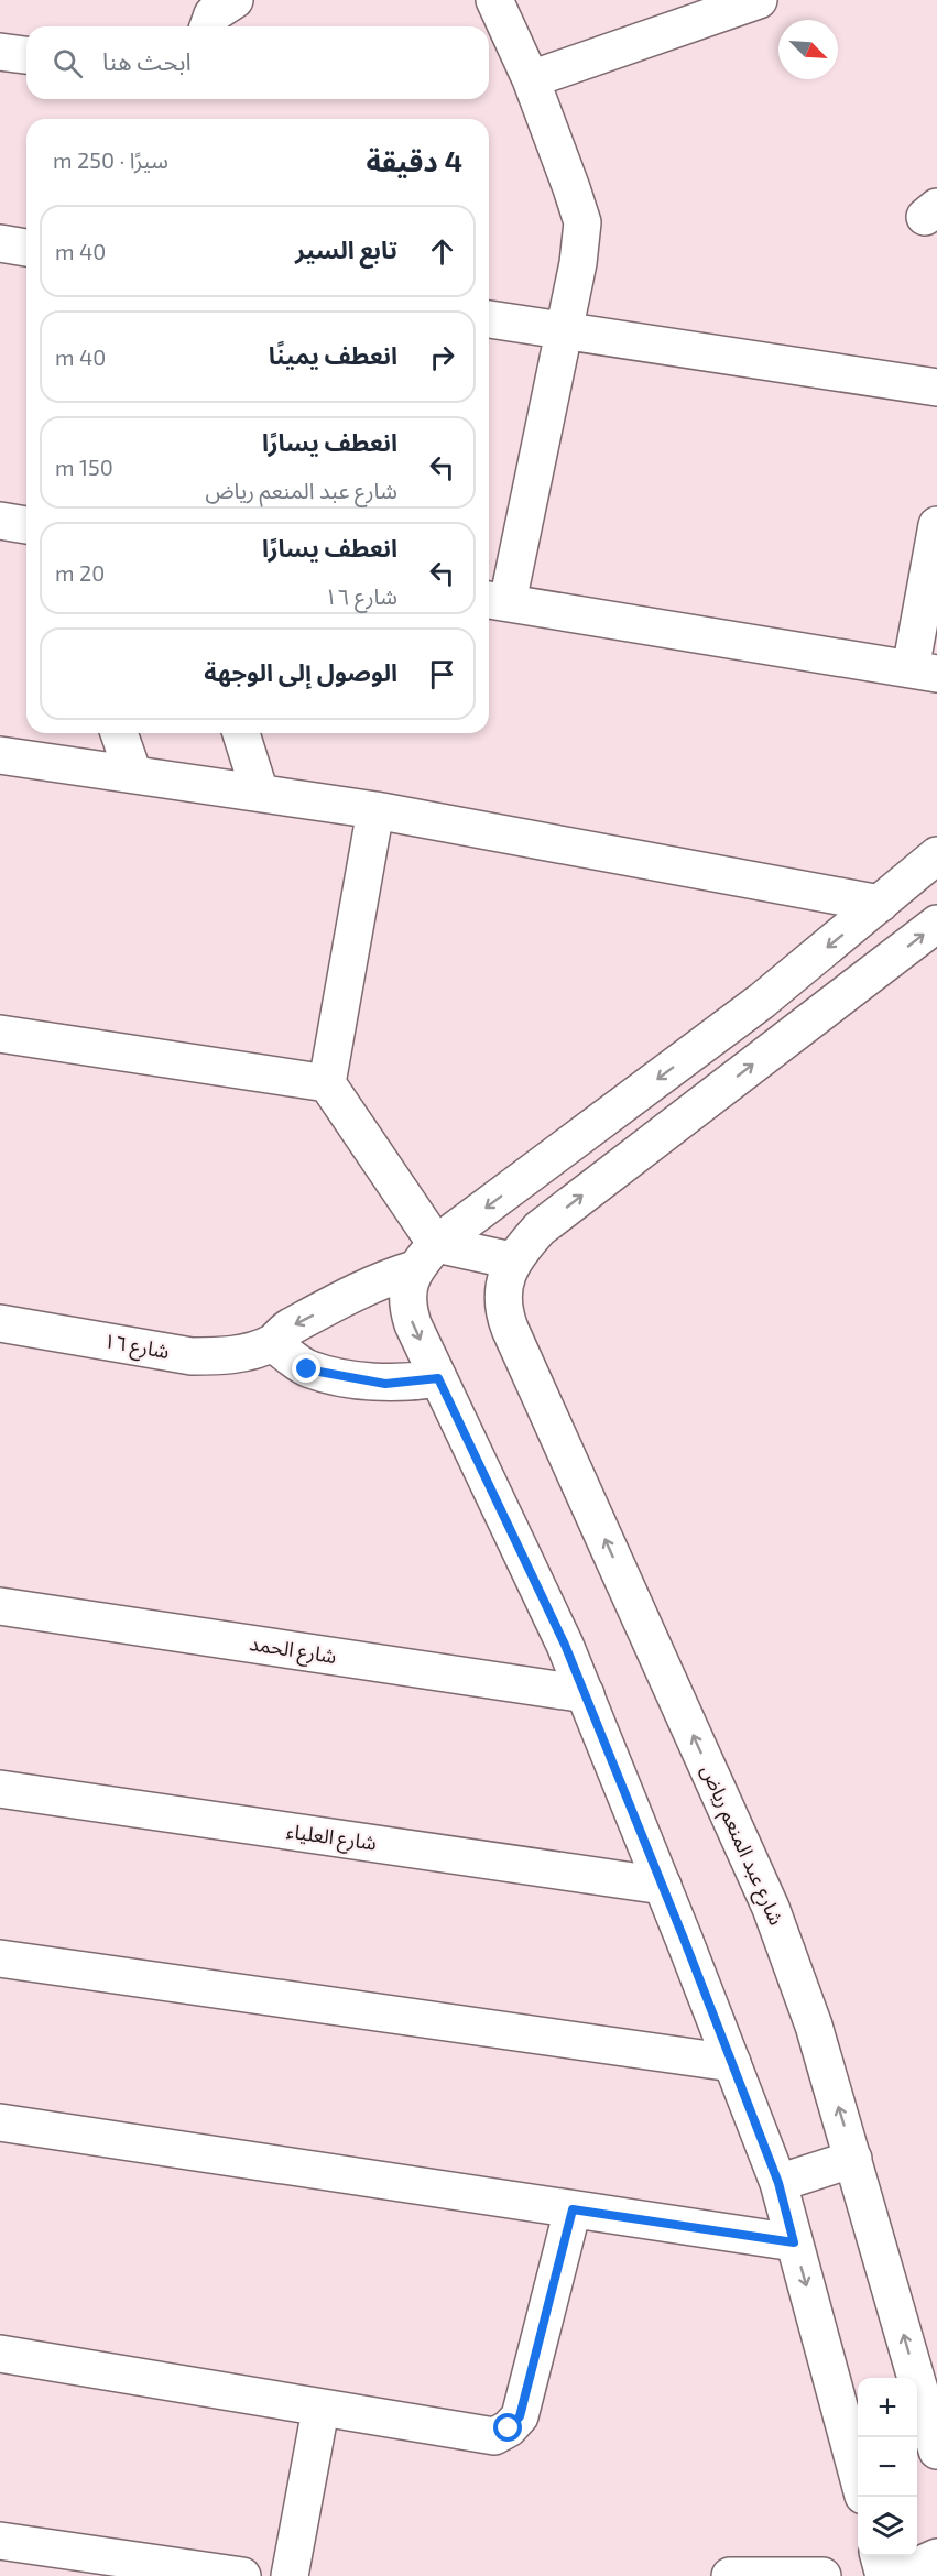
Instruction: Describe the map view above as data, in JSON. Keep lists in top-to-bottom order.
{
  "streets": {
    "street": [
      "شارع ١٦",
      "شارع الحمد",
      "شارع العلياء",
      "شارع عبد المنعم رياض"
    ]
  },
  "one_way": ["شارع ١٦"],
  "north": "bottom right",
  "page": {
    "search": "ابحث هنا",
    "heading": ["4 دقيقة", "سيرًا · 250 m"],
    "list": [
      ["تابع السير", "40 m"],
      ["انعطف يمينًا", "40 m"],
      ["انعطف يسارًا", "شارع عبد المنعم رياض", "150 m"],
      ["انعطف يسارًا", "شارع ١٦", "20 m"],
      "الوصول إلى الوجهة"
    ],
    "map_buttons": ["+", "−"]
  }
}
